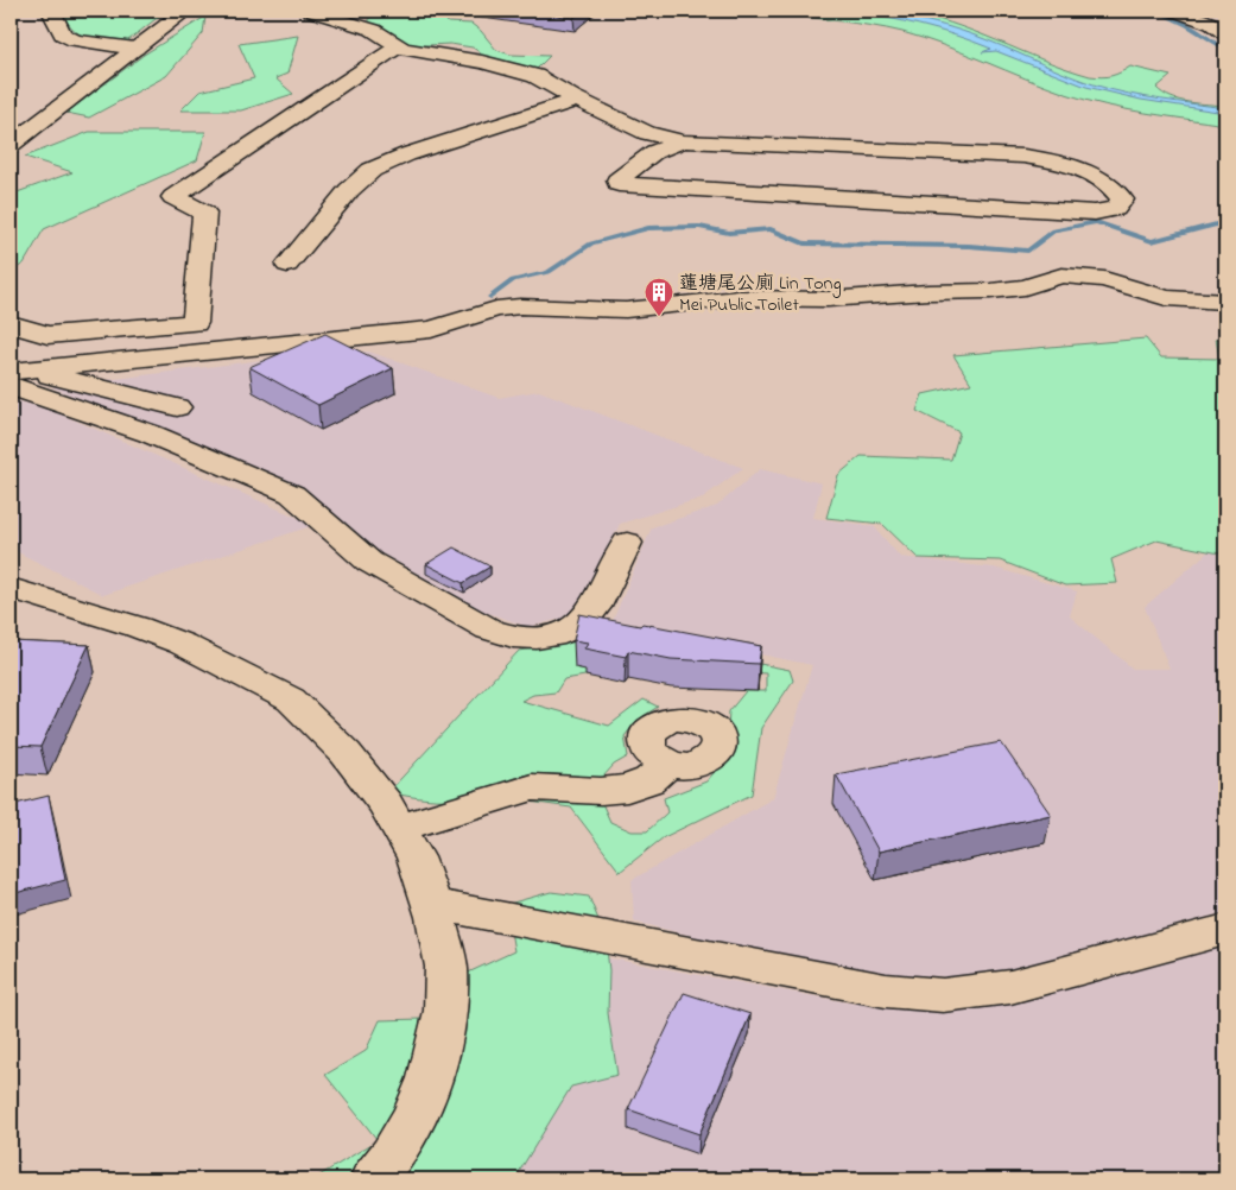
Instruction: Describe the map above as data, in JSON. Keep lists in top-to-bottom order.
{
  "places": {
    "building": ["蓮塘尾公廁 Lin Tong Mei Public Toilet"]
  }
}
